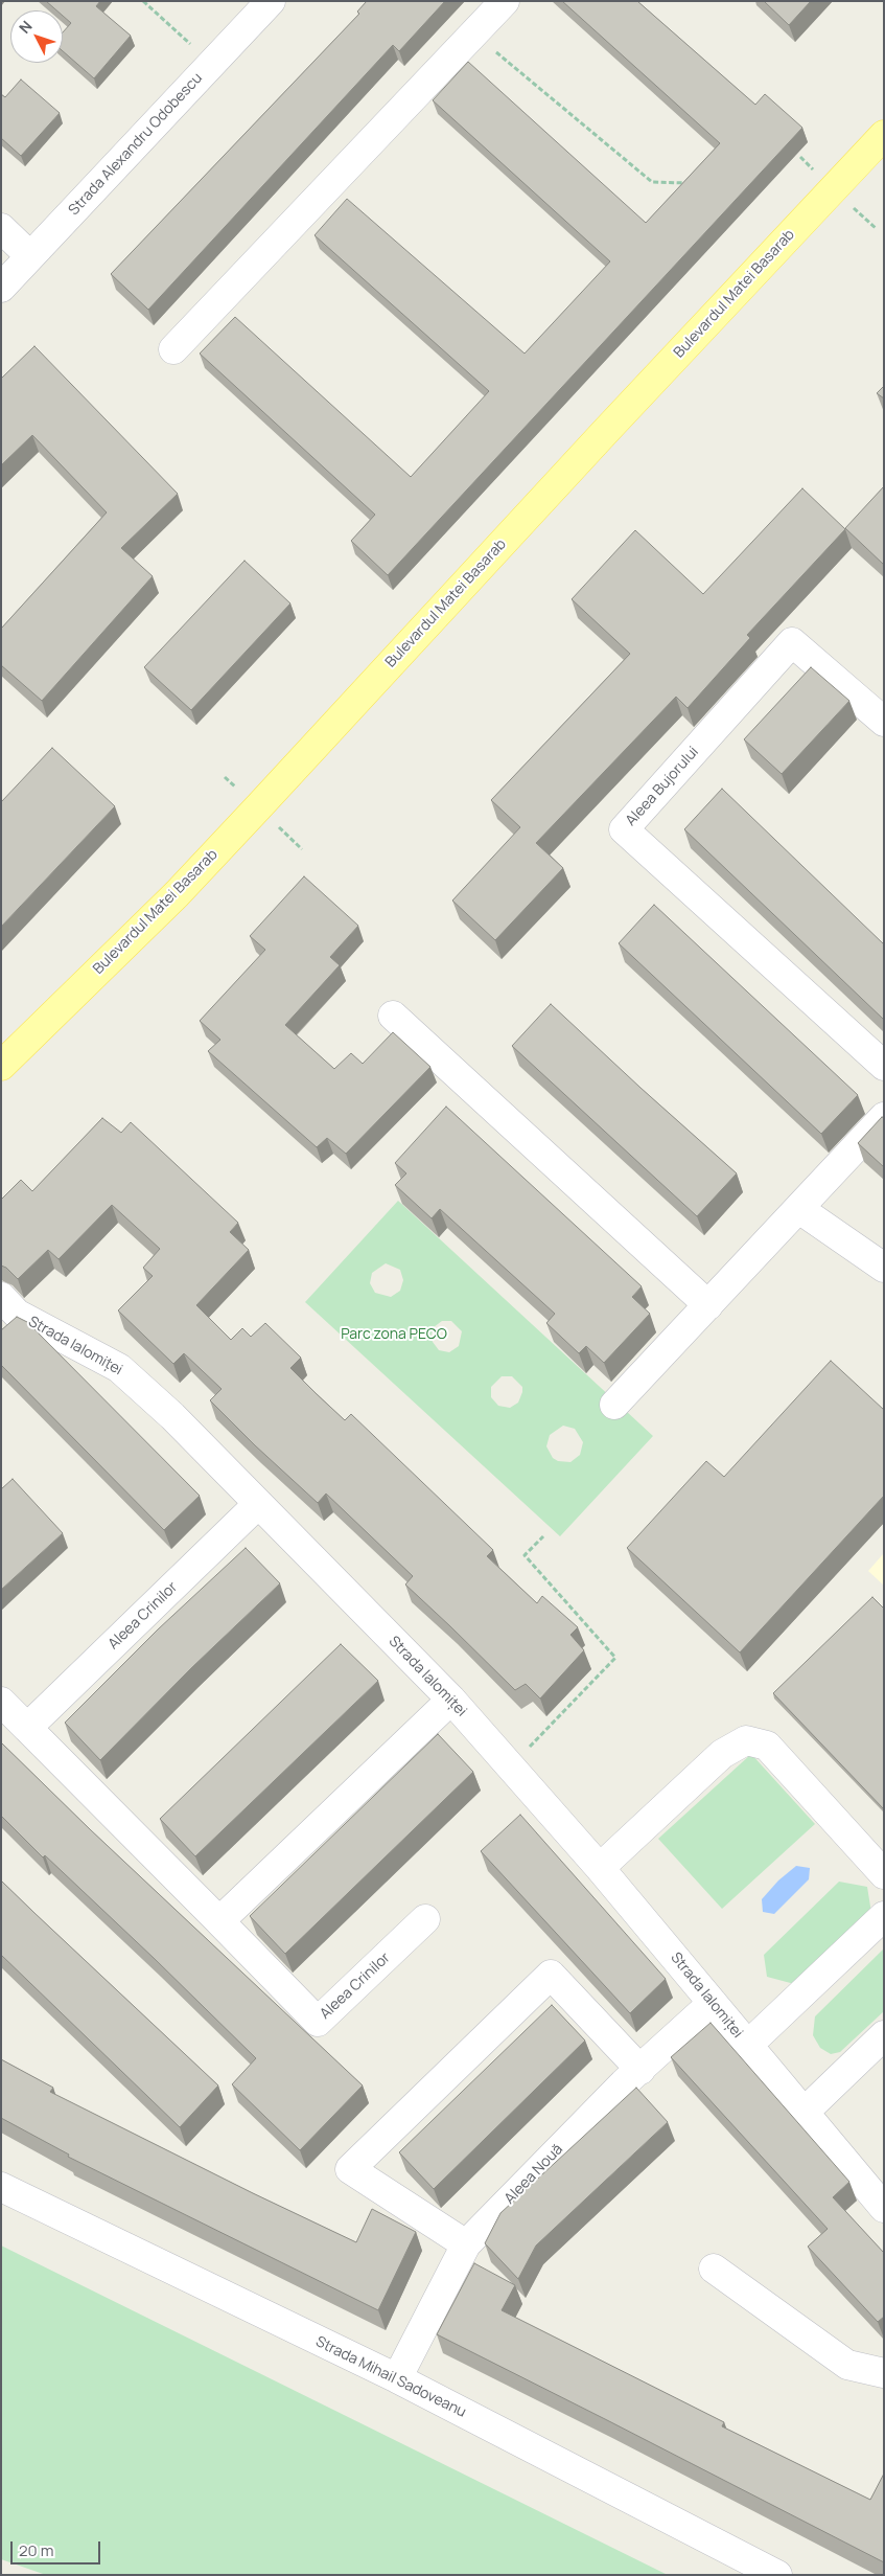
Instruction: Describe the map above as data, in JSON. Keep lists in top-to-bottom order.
{
  "streets": {
    "main road": ["Bulevardul Matei Basarab"],
    "street": [
      "Strada Alexandru Odobescu",
      "Aleea Bujorului",
      "Strada Ialomiței",
      "Aleea Crinilor",
      "Aleea Nouă",
      "Strada Mihail Sadoveanu"
    ]
  },
  "crossings": [
    ["Strada Ialomiței", "Aleea Crinilor"],
    ["Strada Ialomiței", "Aleea Nouă"],
    ["Aleea Nouă", "Strada Mihail Sadoveanu"]
  ],
  "parks": ["Parc zona PECO"],
  "scale_bar": "20 m",
  "north": "top left"
}
